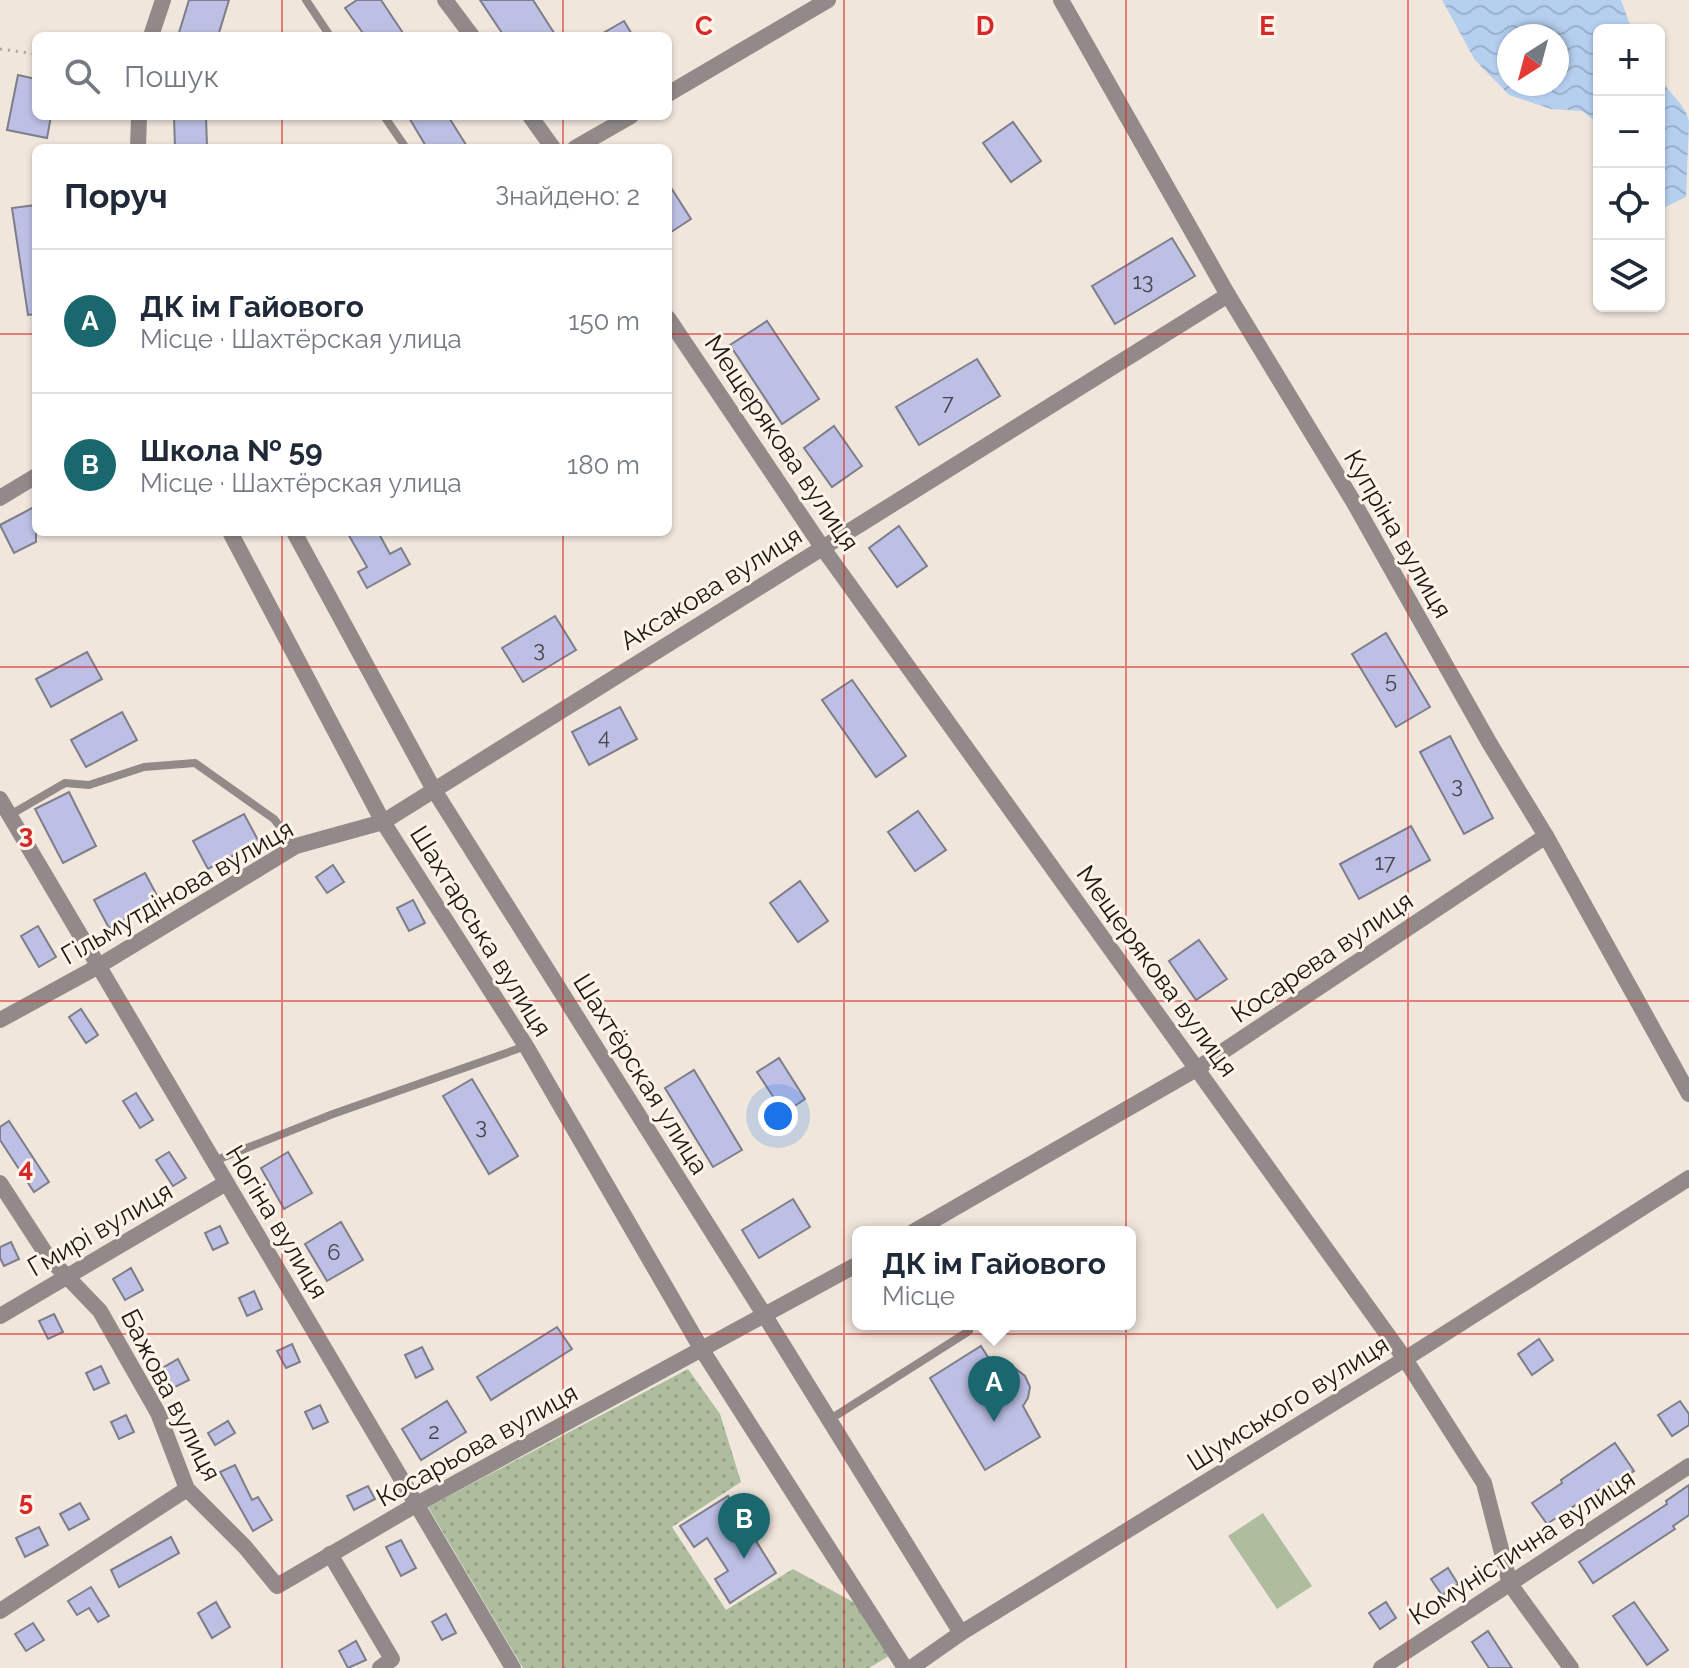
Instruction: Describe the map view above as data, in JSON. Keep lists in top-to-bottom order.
{
  "streets": {
    "street": [
      "Мещерякова вулиця",
      "Купріна вулиця",
      "Аксакова вулиця",
      "Гільмутдінова вулиця",
      "Шахтарська вулиця",
      "Косарева вулиця",
      "Шахтёрская улица",
      "Ногіна вулиця",
      "Гмирі вулиця",
      "Бажова вулиця",
      "Шумського вулиця",
      "Косарьова вулиця",
      "Комуністична вулиця"
    ]
  },
  "crossings": [
    ["Мещерякова вулиця", "Аксакова вулиця"],
    ["Мещерякова вулиця", "Косарева вулиця"],
    ["Мещерякова вулиця", "Шумського вулиця"],
    ["Мещерякова вулиця", "Комуністична вулиця"],
    ["Купріна вулиця", "Аксакова вулиця"],
    ["Купріна вулиця", "Косарева вулиця"],
    ["Аксакова вулиця", "Гільмутдінова вулиця"],
    ["Аксакова вулиця", "Шахтарська вулиця"],
    ["Аксакова вулиця", "Шахтёрская улица"],
    ["Гільмутдінова вулиця", "Шахтарська вулиця"],
    ["Гільмутдінова вулиця", "Ногіна вулиця"],
    ["Шахтарська вулиця", "Косарьова вулиця"],
    ["Шахтёрская улица", "Шумського вулиця"],
    ["Ногіна вулиця", "Гмирі вулиця"],
    ["Ногіна вулиця", "Косарьова вулиця"],
    ["Гмирі вулиця", "Бажова вулиця"],
    ["Бажова вулиця", "Косарьова вулиця"]
  ],
  "house_numbers": [
    "13",
    "7",
    "3",
    "5",
    "4",
    "3",
    "17",
    "3",
    "6",
    "2"
  ],
  "north": "bottom left",
  "page": {
    "map_buttons": ["+", "−"],
    "search": "Пошук",
    "heading": ["Поруч", "Знайдено: 2"],
    "list": [
      {
        "mark": "A",
        "name": "ДК ім Гайового",
        "note": "Місце · Шахтёрская улица",
        "value": "150 m"
      },
      {
        "mark": "B",
        "name": "Школа № 59",
        "note": "Місце · Шахтёрская улица",
        "value": "180 m"
      }
    ],
    "popup": ["ДК ім Гайового", "Місце"],
    "pins": ["A", "B"]
  },
  "grid": {
    "columns": ["C", "D", "E"],
    "rows": ["3", "4", "5"]
  }
}
